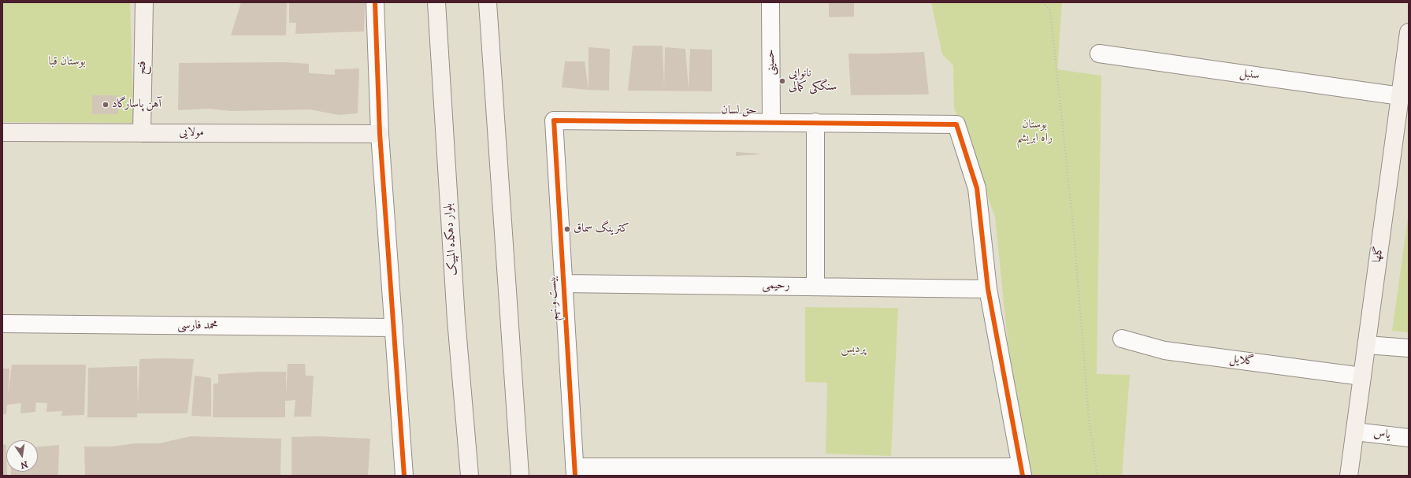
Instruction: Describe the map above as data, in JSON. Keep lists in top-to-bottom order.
{
  "streets": {
    "street": [
      "حسینی",
      "فتح",
      "سنبل",
      "حق لسان",
      "مولایی",
      "بلوار دهکده المپیک",
      "گلها",
      "رحیمی",
      "بیست و نهم",
      "محمد فارسی",
      "گلایل",
      "یاس"
    ]
  },
  "crossings": [
    ["حسینی", "حق لسان"],
    ["فتح", "مولایی"],
    ["سنبل", "گلها"],
    ["حق لسان", "رحیمی"],
    ["حق لسان", "بیست و نهم"],
    ["گلها", "گلایل"],
    ["گلها", "یاس"],
    ["رحیمی", "بیست و نهم"]
  ],
  "parks": ["بوستان قبا", "بوستان راه ابریشم", "پردیس"],
  "places": ["نانوایی سنگکی کمالی", "آهن پاسارگاد", "کترینگ سماق"],
  "north": "bottom"
}
